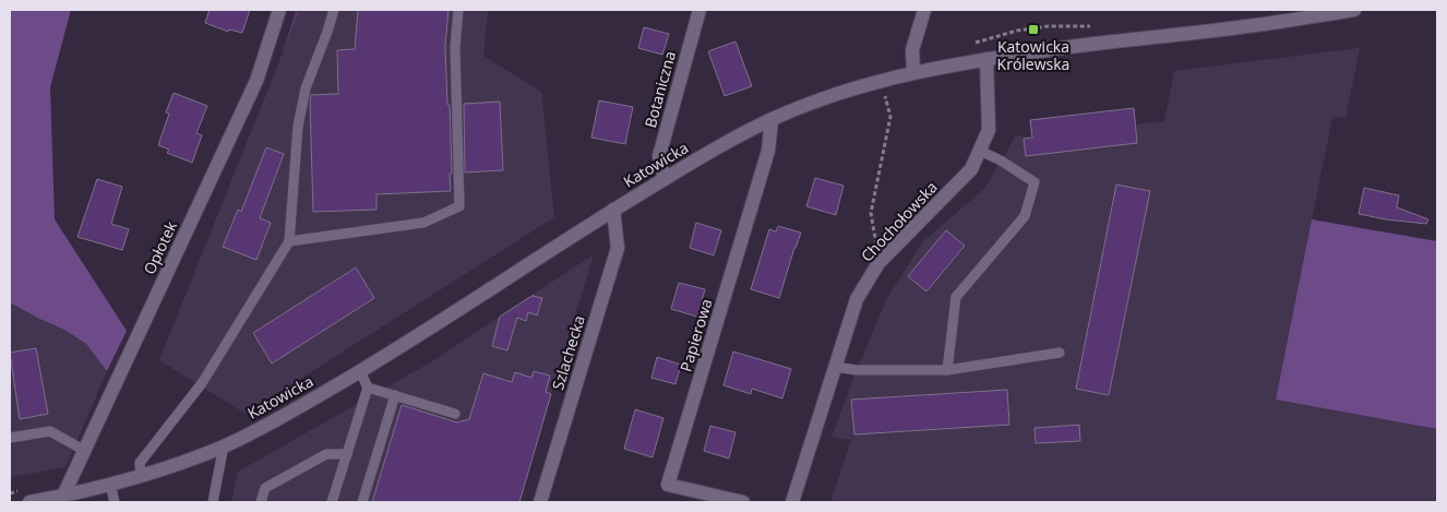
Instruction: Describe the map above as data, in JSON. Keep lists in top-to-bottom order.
{
  "streets": {
    "street": [
      "Botaniczna",
      "Katowicka",
      "Chochołowska",
      "Opłotek",
      "Papierowa",
      "Szlachecka"
    ]
  },
  "crossings": [
    ["Botaniczna", "Katowicka"],
    ["Katowicka", "Chochołowska"],
    ["Katowicka", "Opłotek"],
    ["Katowicka", "Papierowa"],
    ["Katowicka", "Szlachecka"]
  ],
  "places": {
    "transit": ["Katowicka Królewska"]
  }
}
